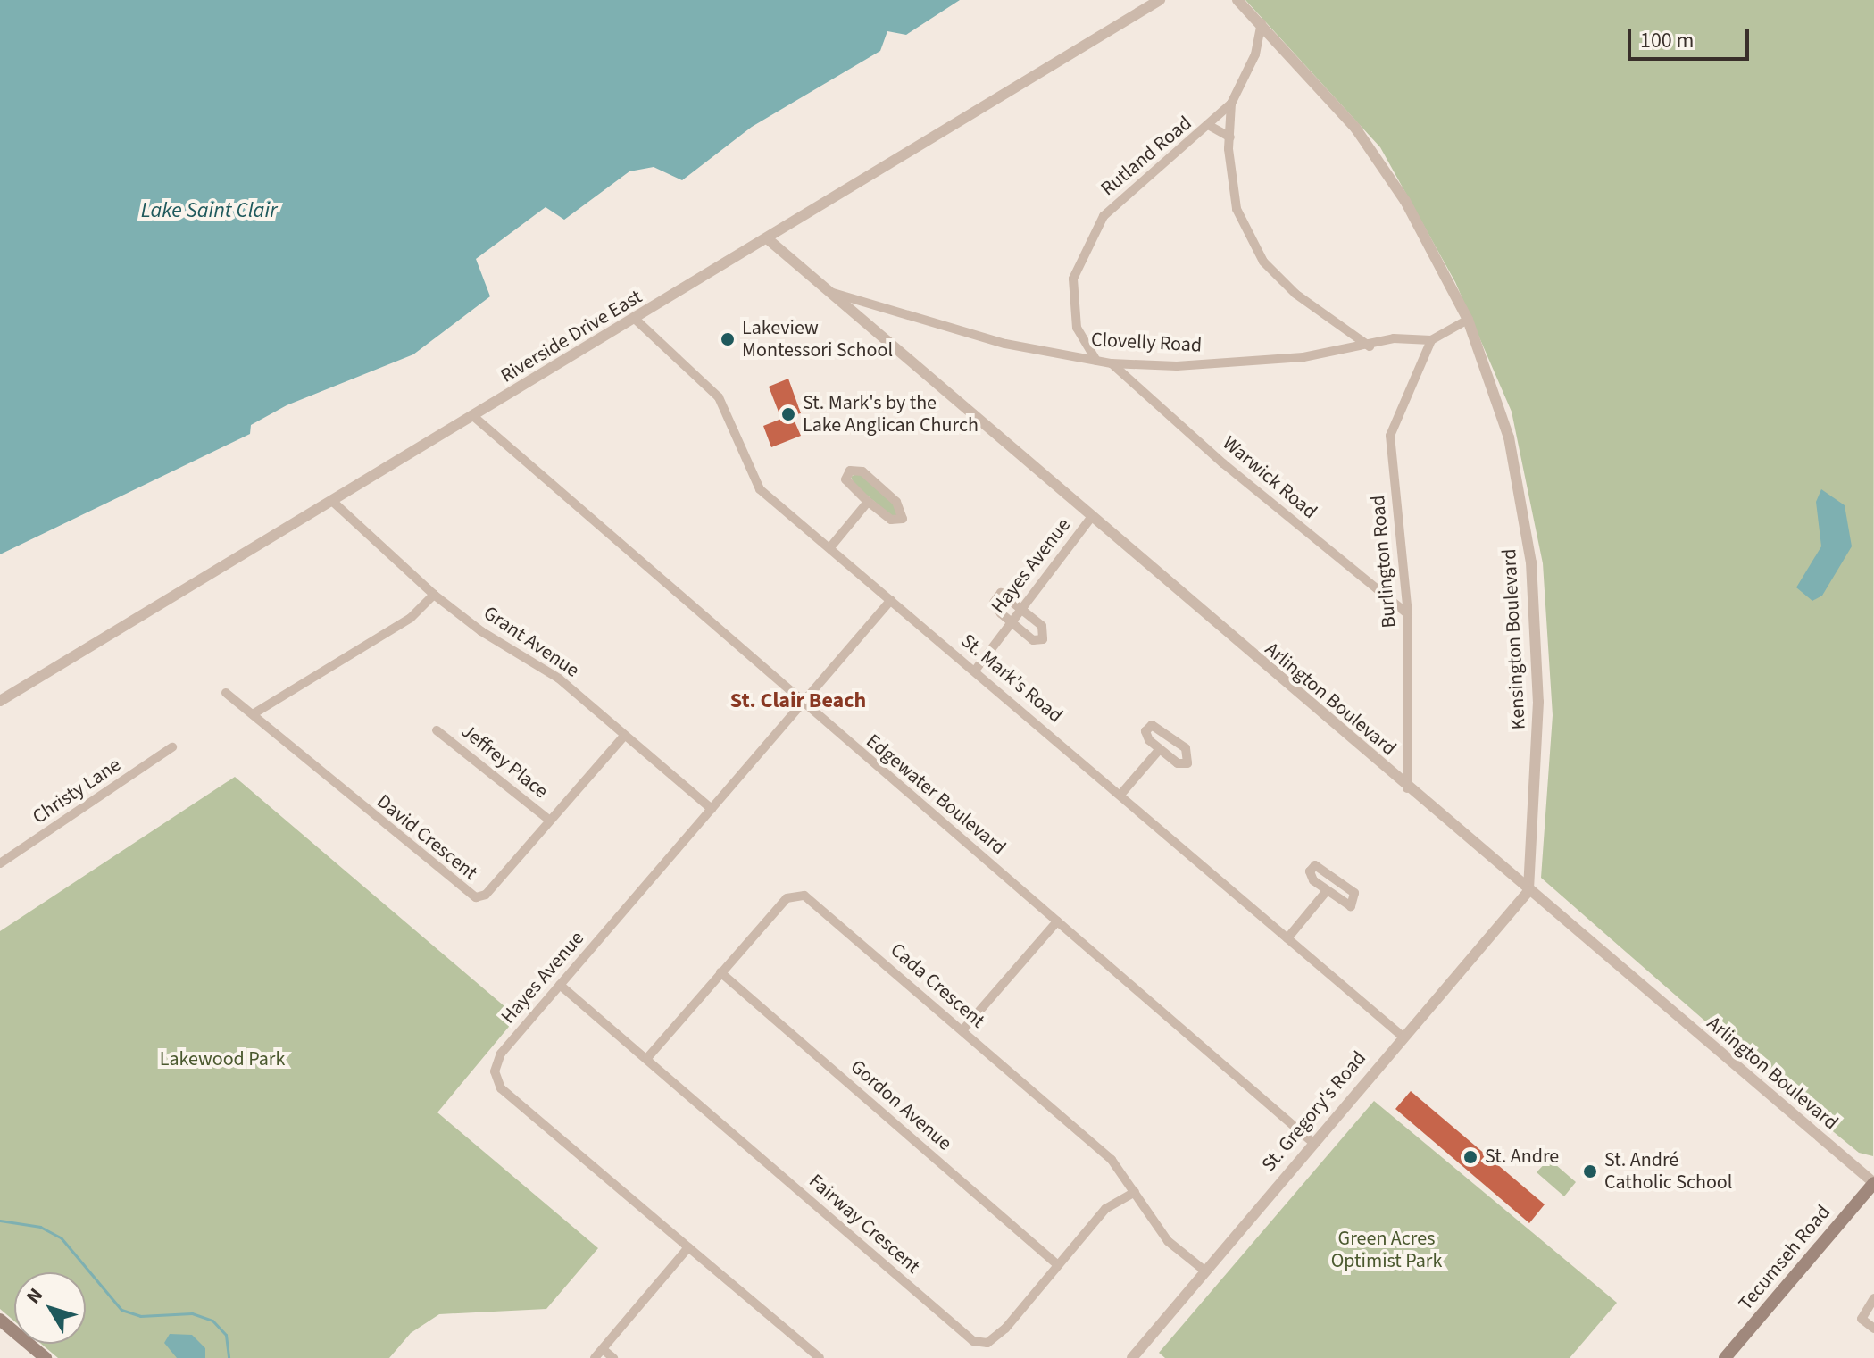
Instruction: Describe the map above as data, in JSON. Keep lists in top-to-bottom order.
{
  "streets": {
    "main road": ["Tecumseh Road"],
    "street": [
      "Rutland Road",
      "Riverside Drive East",
      "Clovelly Road",
      "Warwick Road",
      "Burlington Road",
      "Hayes Avenue",
      "Kensington Boulevard",
      "Grant Avenue",
      "St. Mark's Road",
      "Arlington Boulevard",
      "Jeffrey Place",
      "Christy Lane",
      "Edgewater Boulevard",
      "David Crescent",
      "Cada Crescent",
      "Gordon Avenue",
      "St. Gregory's Road",
      "Fairway Crescent"
    ]
  },
  "crossings": [
    ["Rutland Road", "Clovelly Road"],
    ["Rutland Road", "Kensington Boulevard"],
    ["Riverside Drive East", "Grant Avenue"],
    ["Riverside Drive East", "St. Mark's Road"],
    ["Riverside Drive East", "Arlington Boulevard"],
    ["Riverside Drive East", "Edgewater Boulevard"],
    ["Clovelly Road", "Warwick Road"],
    ["Clovelly Road", "Burlington Road"],
    ["Clovelly Road", "Arlington Boulevard"],
    ["Warwick Road", "Burlington Road"],
    ["Burlington Road", "Arlington Boulevard"],
    ["Hayes Avenue", "Grant Avenue"],
    ["Hayes Avenue", "St. Mark's Road"],
    ["Hayes Avenue", "Arlington Boulevard"],
    ["Hayes Avenue", "Edgewater Boulevard"],
    ["Hayes Avenue", "Fairway Crescent"],
    ["Kensington Boulevard", "Arlington Boulevard"],
    ["Kensington Boulevard", "St. Gregory's Road"],
    ["Grant Avenue", "David Crescent"],
    ["St. Mark's Road", "St. Gregory's Road"],
    ["Arlington Boulevard", "St. Gregory's Road"],
    ["Arlington Boulevard", "Tecumseh Road"],
    ["Jeffrey Place", "David Crescent"],
    ["Edgewater Boulevard", "St. Gregory's Road"],
    ["Cada Crescent", "Gordon Avenue"],
    ["Cada Crescent", "St. Gregory's Road"],
    ["Cada Crescent", "Fairway Crescent"],
    ["Gordon Avenue", "Fairway Crescent"]
  ],
  "districts": ["St. Clair Beach"],
  "water": ["Lake Saint Clair"],
  "parks": ["Lakewood Park", "Green Acres Optimist Park"],
  "places": [
    "Lakeview Montessori School",
    "St. Mark's by the Lake Anglican Church",
    "St. Andre",
    "St. André Catholic School"
  ],
  "scale_bar": "100 m",
  "north": "top left"
}
